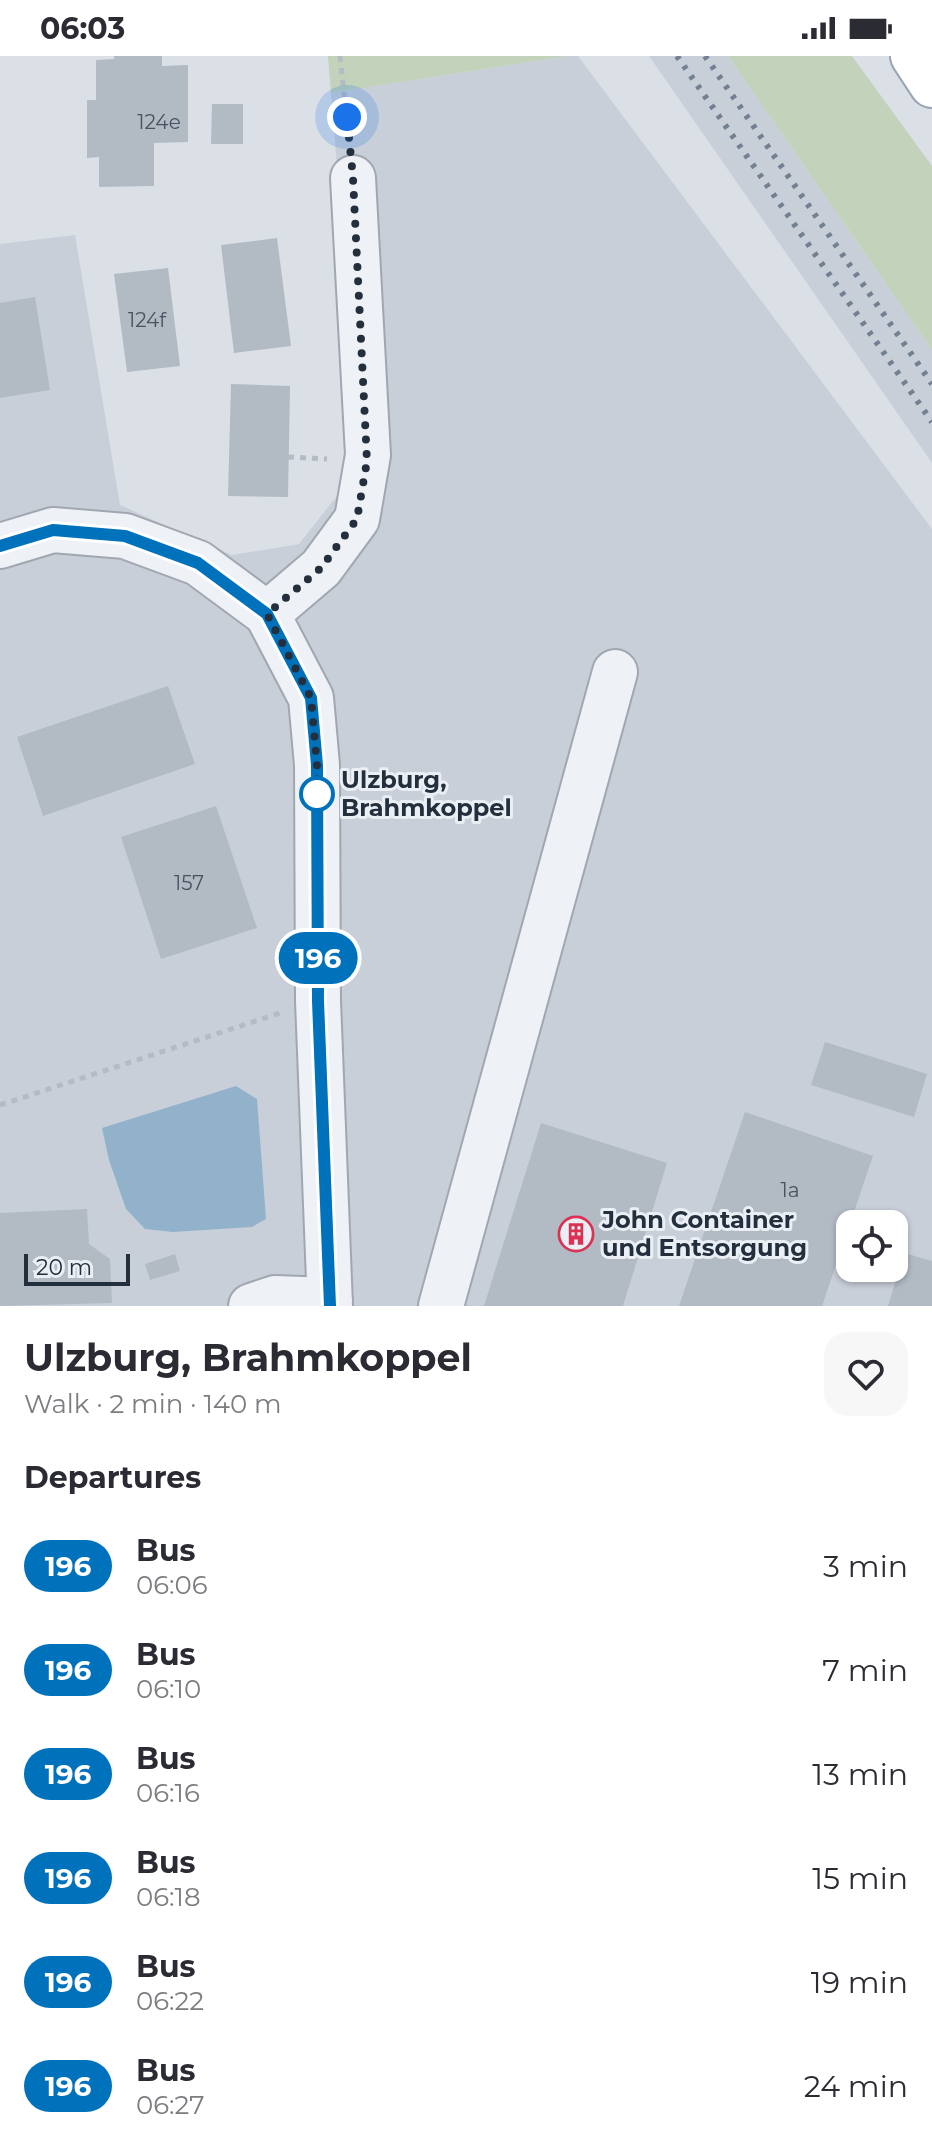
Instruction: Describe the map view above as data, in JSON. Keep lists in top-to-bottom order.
{
  "places": {
    "other": ["Ulzburg, Brahmkoppel"],
    "building": ["John Container und Entsorgung"]
  },
  "lines": ["bus line 196"],
  "house_numbers": [
    "124e",
    "124f",
    "157",
    "1a"
  ],
  "scale_bar": "20 m",
  "page": {
    "status": "06:03",
    "on_map": "196",
    "scale": "20 m",
    "heading": [
      ["Ulzburg, Brahmkoppel", "Walk · 2 min · 140 m"],
      "Departures"
    ],
    "list": [
      {
        "mark": "196",
        "name": "Bus",
        "note": "06:06",
        "value": "3 min"
      },
      {
        "mark": "196",
        "name": "Bus",
        "note": "06:10",
        "value": "7 min"
      },
      {
        "mark": "196",
        "name": "Bus",
        "note": "06:16",
        "value": "13 min"
      },
      {
        "mark": "196",
        "name": "Bus",
        "note": "06:18",
        "value": "15 min"
      },
      {
        "mark": "196",
        "name": "Bus",
        "note": "06:22",
        "value": "19 min"
      },
      {
        "mark": "196",
        "name": "Bus",
        "note": "06:27",
        "value": "24 min"
      }
    ]
  }
}
